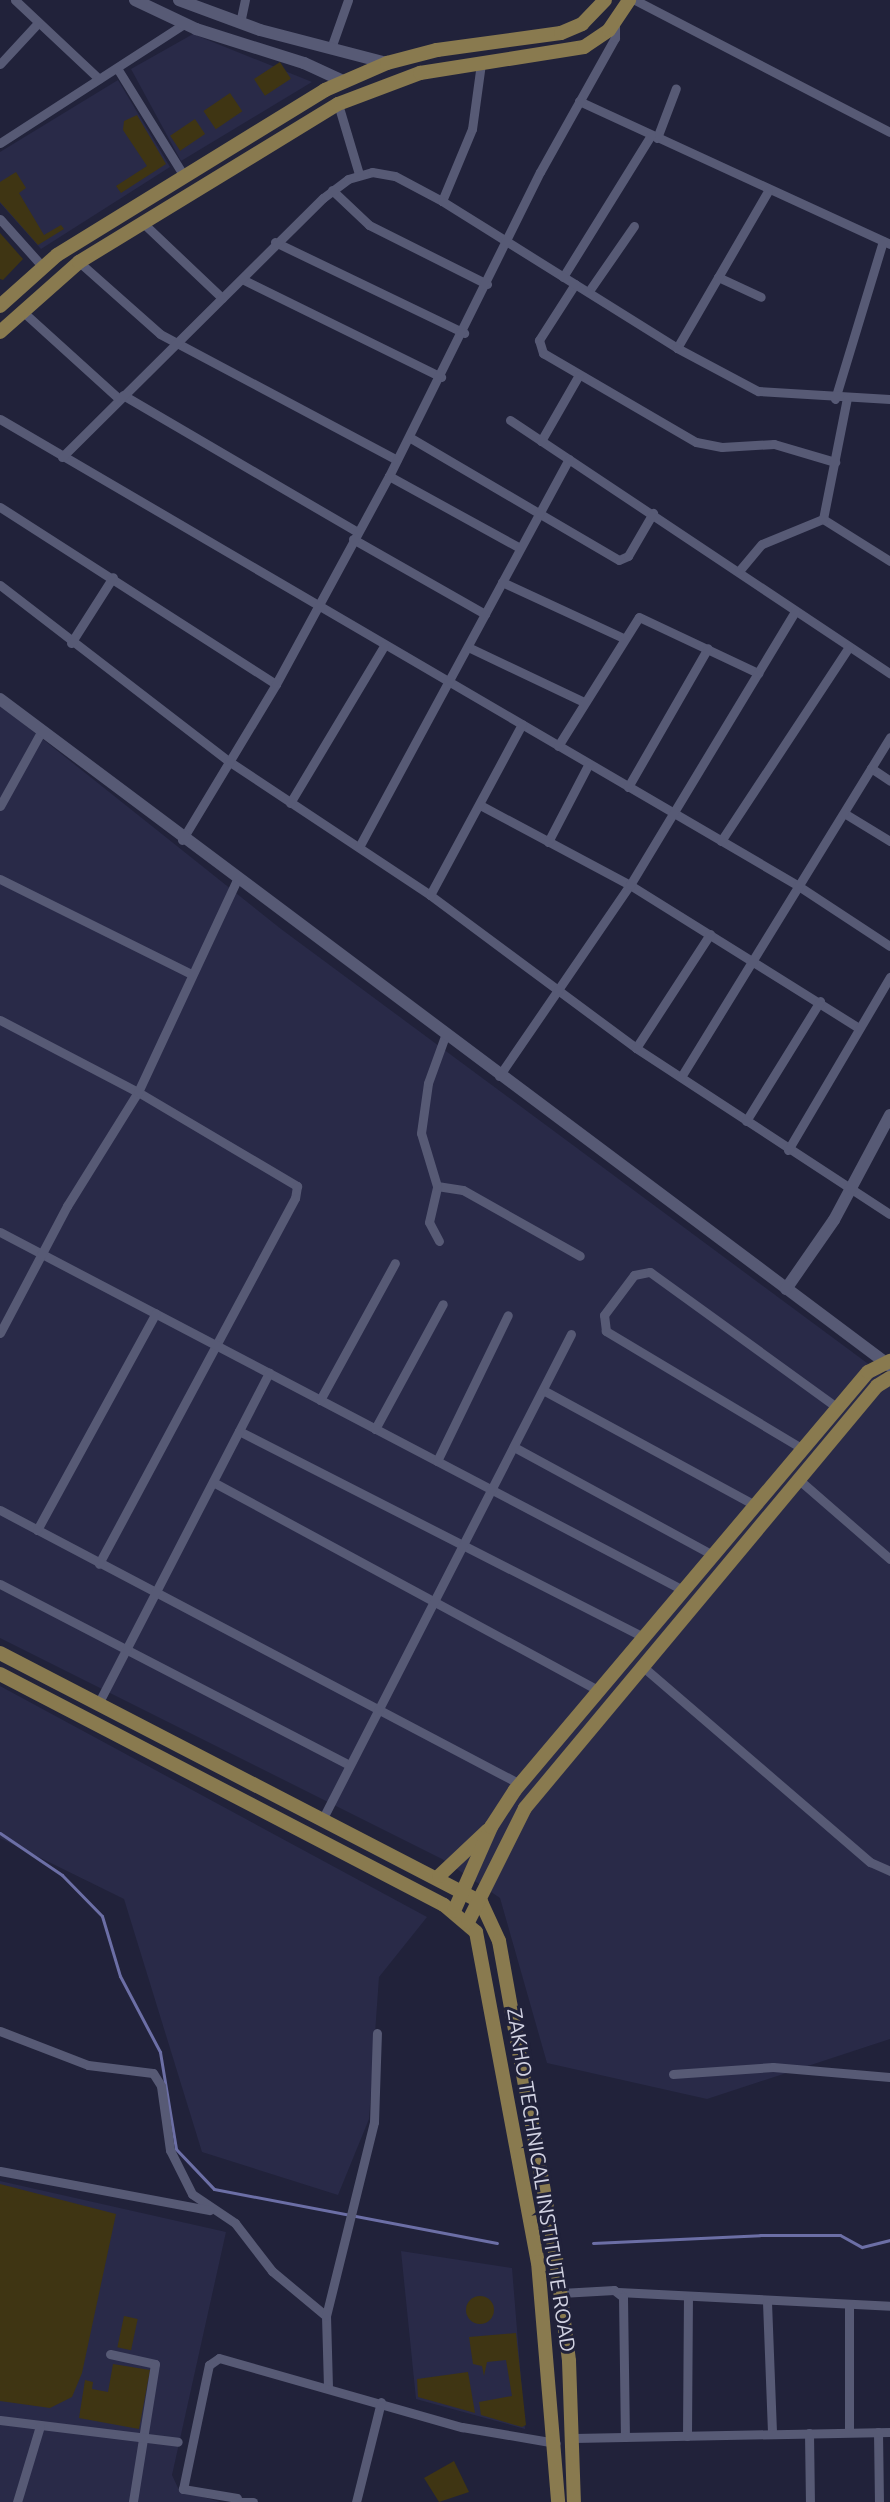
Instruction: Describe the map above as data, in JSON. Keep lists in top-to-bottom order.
{
  "streets": {
    "main road": ["ZAKHO TECHNICAL INSTITUTE ROAD"]
  }
}
